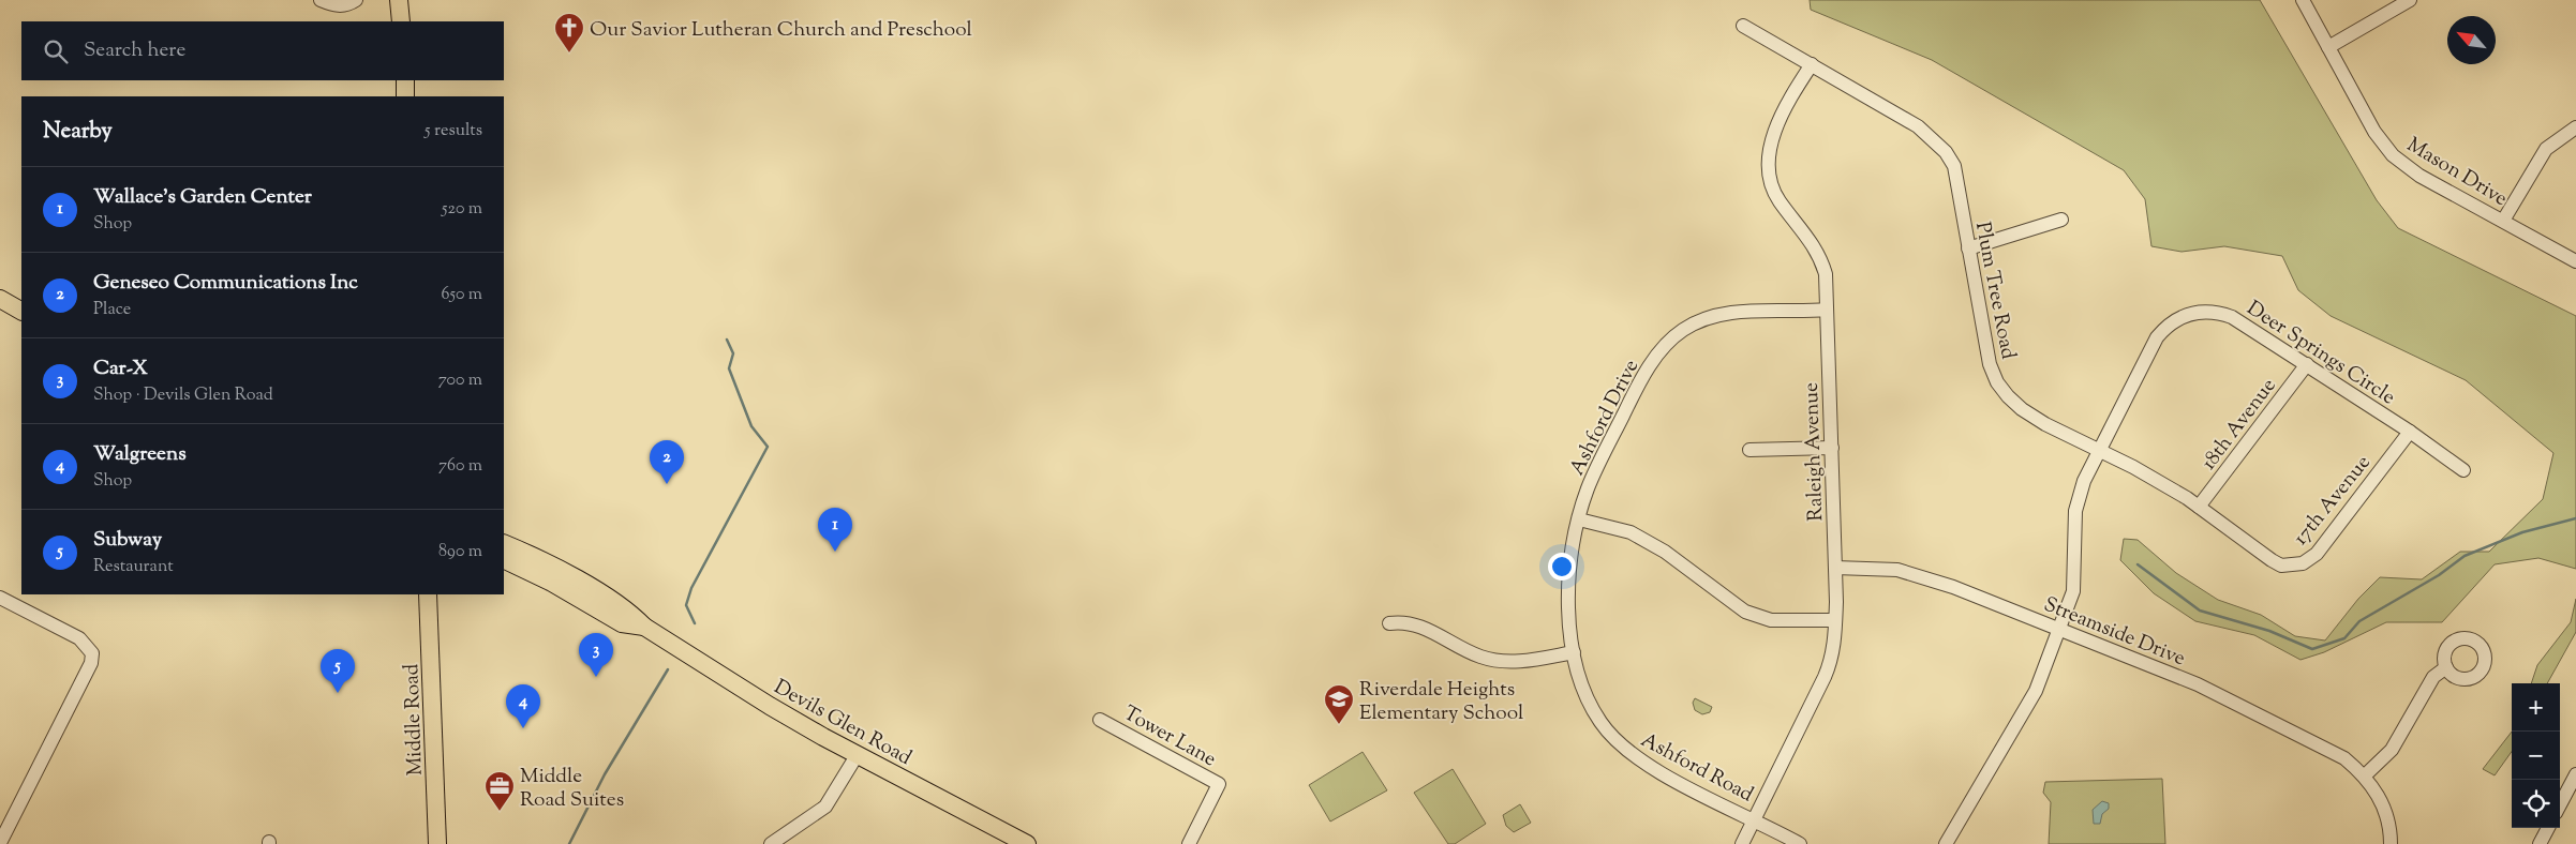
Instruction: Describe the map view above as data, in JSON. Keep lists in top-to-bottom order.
{
  "streets": {
    "main road": ["Middle Road", "Devils Glen Road"],
    "street": [
      "Mason Drive",
      "Plum Tree Road",
      "Deer Springs Circle",
      "Ashford Drive",
      "18th Avenue",
      "Raleigh Avenue",
      "17th Avenue",
      "Streamside Drive",
      "Tower Lane",
      "Ashford Road"
    ]
  },
  "crossings": [
    ["Plum Tree Road", "Deer Springs Circle"],
    ["Plum Tree Road", "18th Avenue"],
    ["Plum Tree Road", "Raleigh Avenue"],
    ["Plum Tree Road", "17th Avenue"],
    ["Deer Springs Circle", "18th Avenue"],
    ["Deer Springs Circle", "17th Avenue"],
    ["Deer Springs Circle", "Streamside Drive"],
    ["Ashford Drive", "Raleigh Avenue"],
    ["Ashford Drive", "Ashford Road"],
    ["Raleigh Avenue", "Streamside Drive"],
    ["Raleigh Avenue", "Ashford Road"]
  ],
  "places": {
    "church": ["Our Savior Lutheran Church and Preschool"],
    "school or university": ["Riverdale Heights Elementary School"],
    "office": ["Middle Road Suites"]
  },
  "north": "top left",
  "page": {
    "search": "Search here",
    "heading": ["Nearby", "5 results"],
    "list": [
      {
        "mark": "1",
        "name": "Wallace's Garden Center",
        "note": "Shop",
        "value": "520 m"
      },
      {
        "mark": "2",
        "name": "Geneseo Communications Inc",
        "note": "Place",
        "value": "650 m"
      },
      {
        "mark": "3",
        "name": "Car-X",
        "note": "Shop · Devils Glen Road",
        "value": "700 m"
      },
      {
        "mark": "4",
        "name": "Walgreens",
        "note": "Shop",
        "value": "760 m"
      },
      {
        "mark": "5",
        "name": "Subway",
        "note": "Restaurant",
        "value": "890 m"
      }
    ],
    "pins": [
      "2",
      "1",
      "3",
      "5",
      "4"
    ],
    "map_buttons": ["+", "−"]
  }
}
